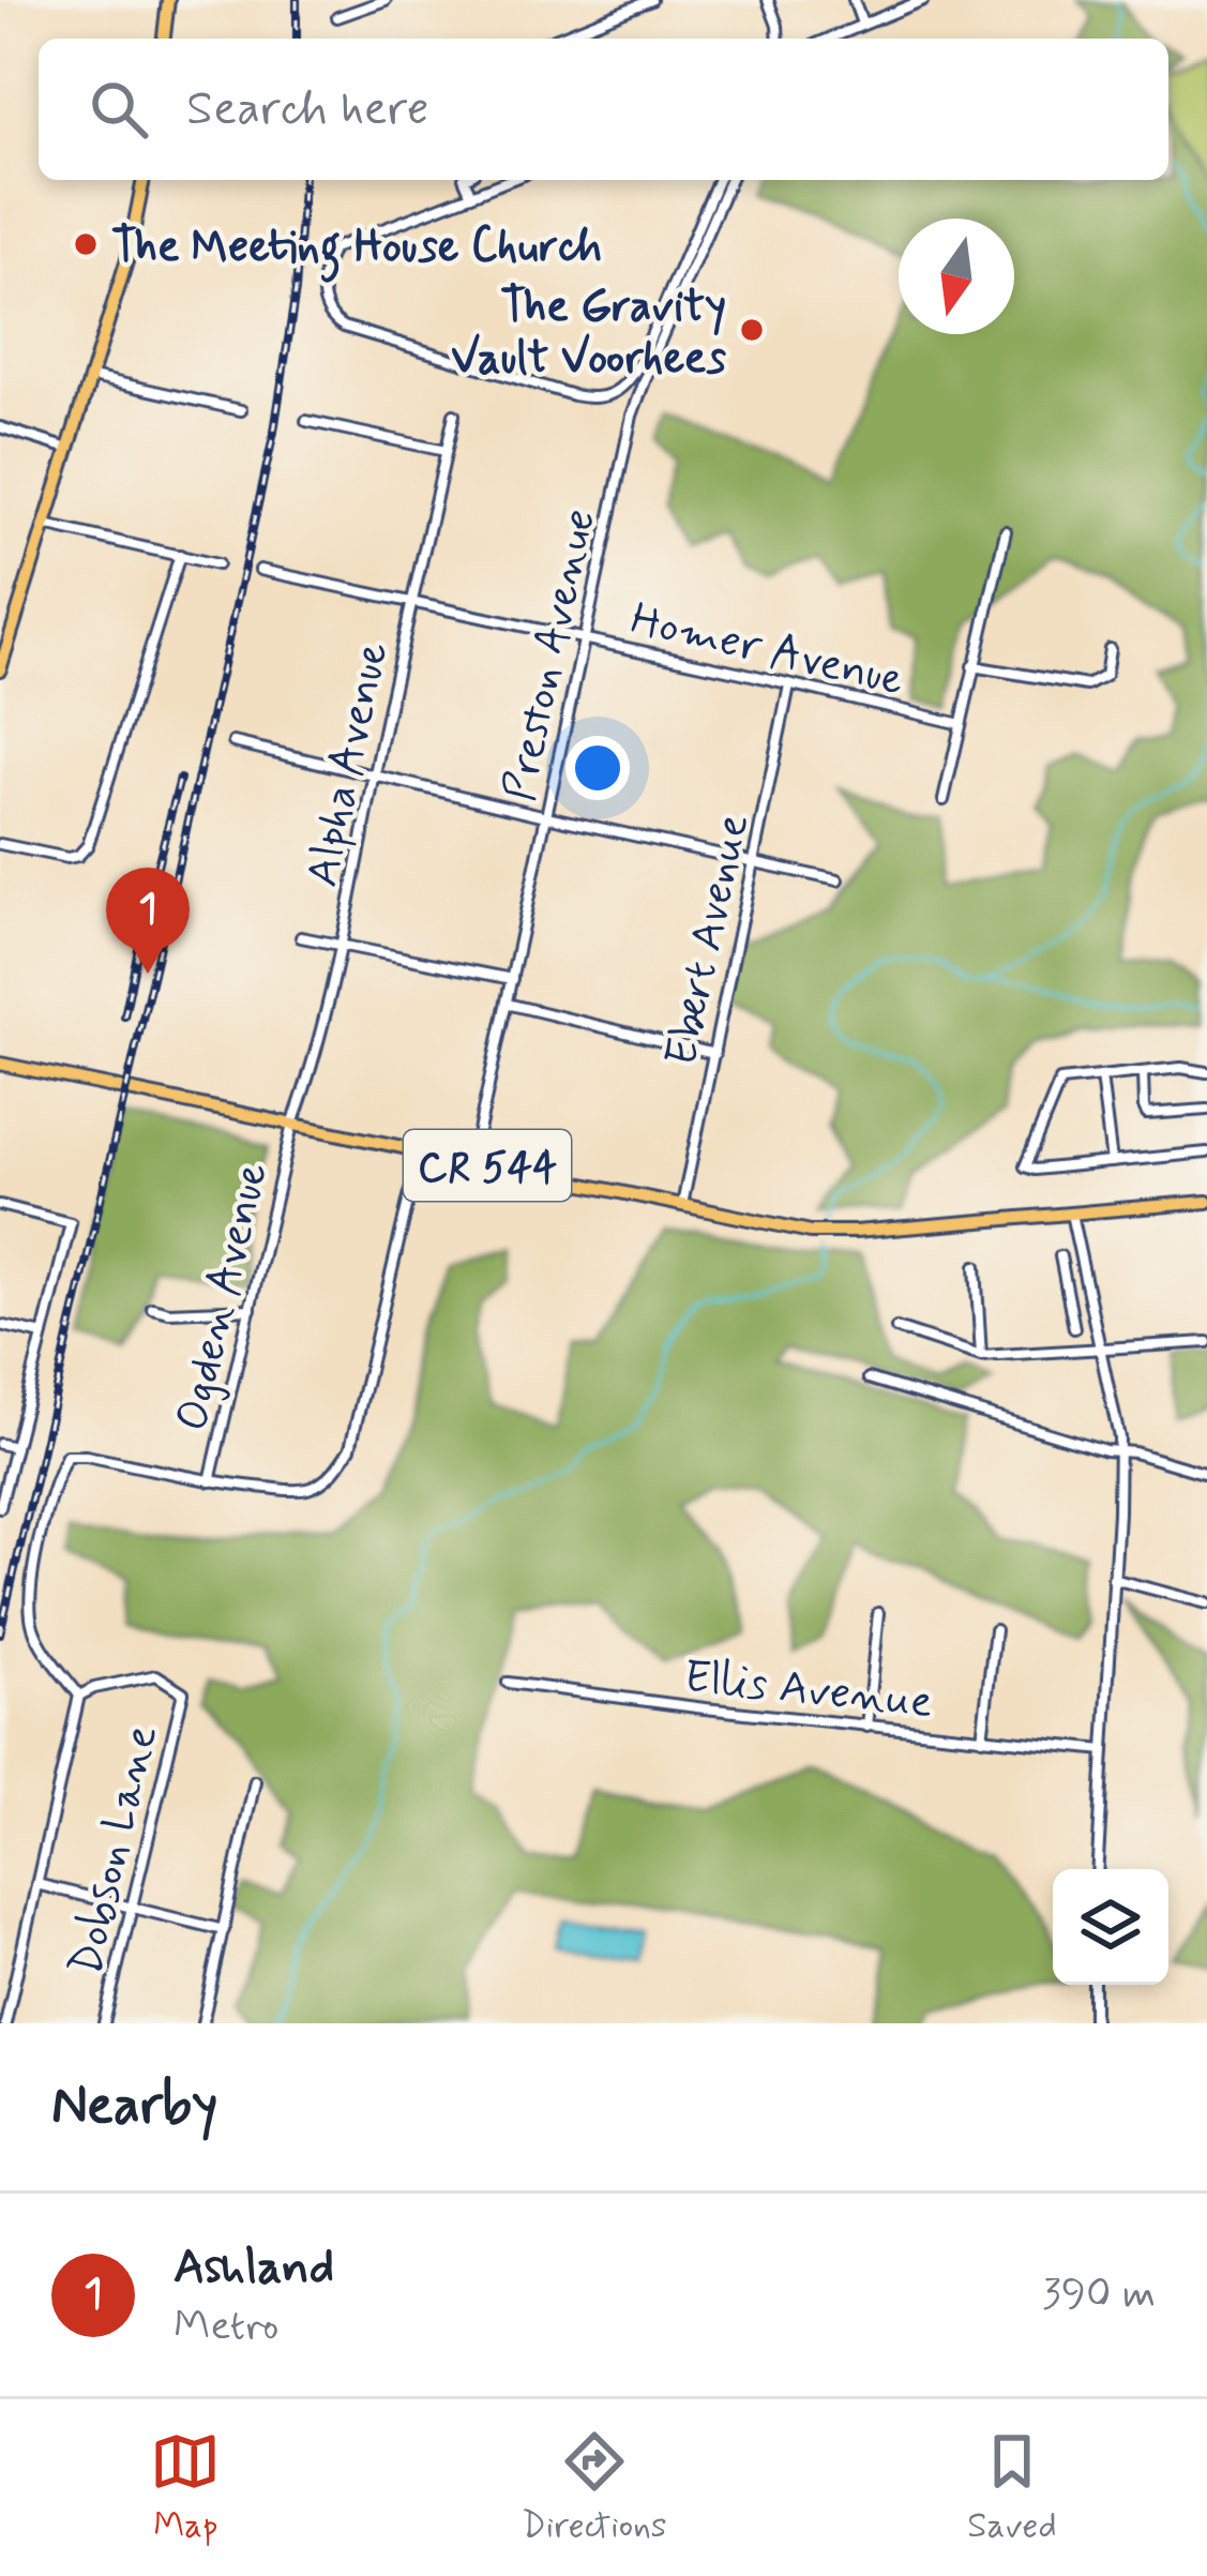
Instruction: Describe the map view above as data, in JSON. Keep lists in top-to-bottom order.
{
  "streets": {
    "main road": ["CR 544"],
    "street": [
      "Homer Avenue",
      "Preston Avenue",
      "Alpha Avenue",
      "Ebert Avenue",
      "Ogden Avenue",
      "Ellis Avenue",
      "Dobson Lane"
    ]
  },
  "crossings": [
    ["Homer Avenue", "Preston Avenue"],
    ["Homer Avenue", "Alpha Avenue"],
    ["Homer Avenue", "Ebert Avenue"],
    ["Preston Avenue", "CR 544"],
    ["Alpha Avenue", "CR 544"],
    ["Alpha Avenue", "Ogden Avenue"],
    ["Ebert Avenue", "CR 544"],
    ["CR 544", "Ogden Avenue"]
  ],
  "places": ["The Meeting House Church", "The Gravity Vault Voorhees"],
  "north": "bottom",
  "page": {
    "search": "Search here",
    "pins": "1",
    "heading": "Nearby",
    "list": [
      {
        "mark": "1",
        "name": "Ashland",
        "note": "Metro",
        "value": "390 m"
      }
    ],
    "nav": ["Map", "Directions", "Saved"]
  }
}
